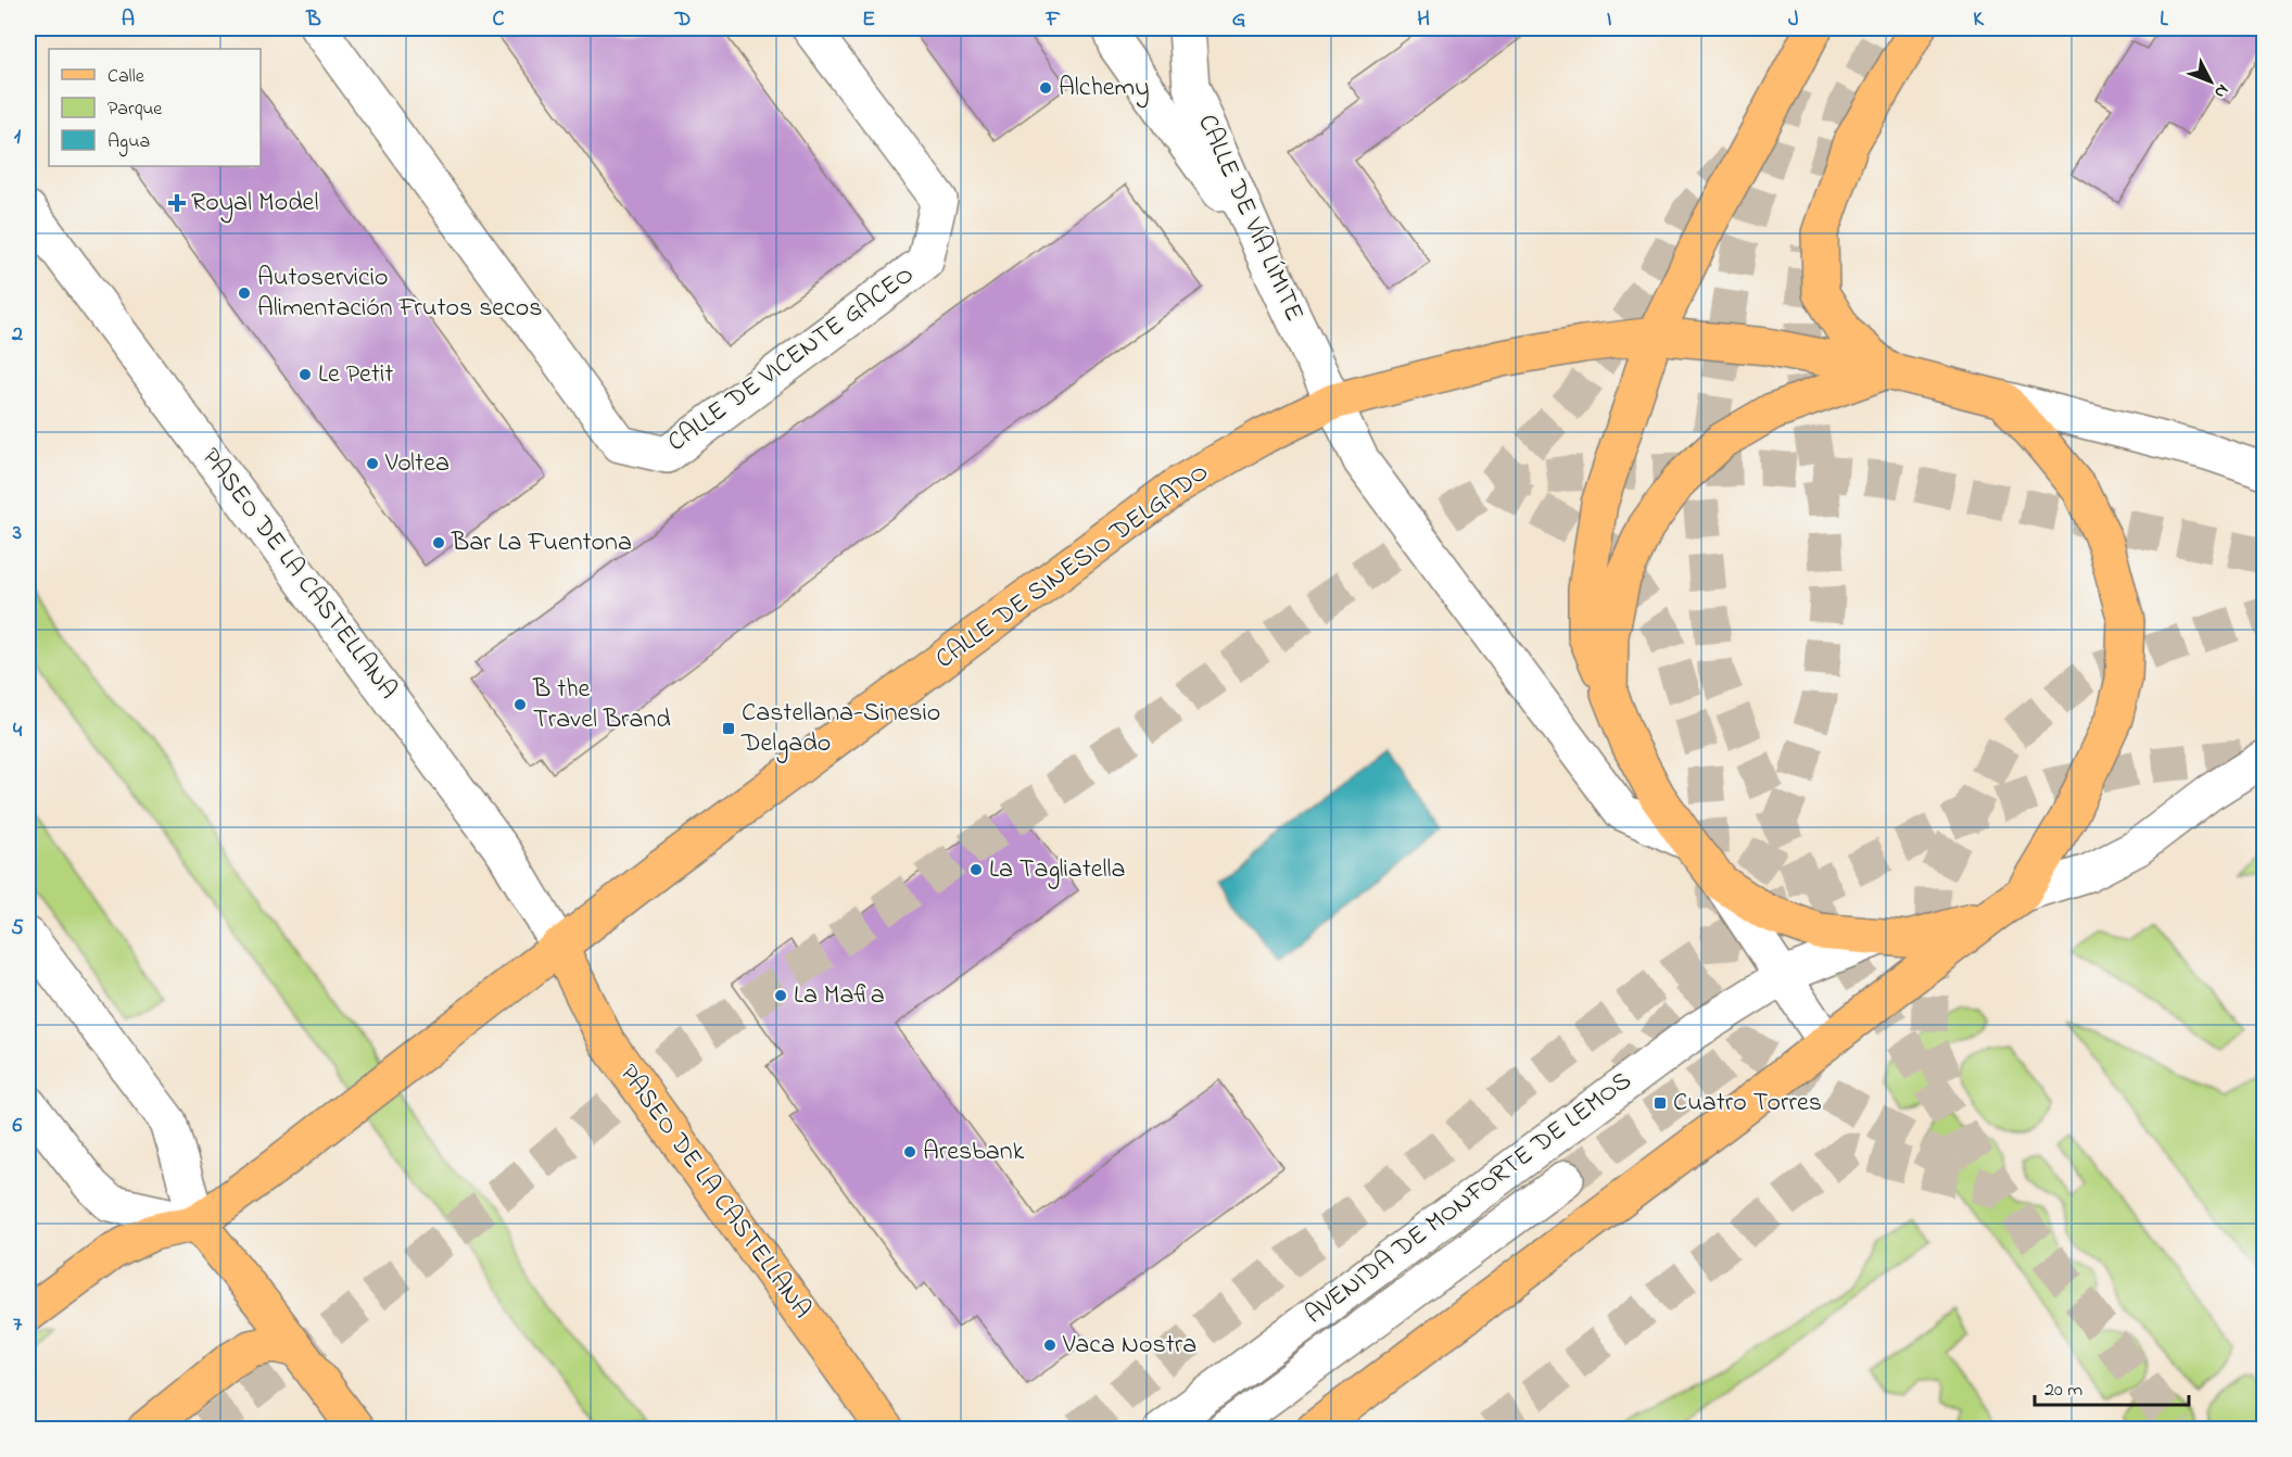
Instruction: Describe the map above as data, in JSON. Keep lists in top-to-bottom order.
{
  "streets": {
    "main road": ["CALLE DE SINESIO DELGADO", "PASEO DE LA CASTELLANA", "AVENIDA DE MONFORTE DE LEMOS"],
    "street": ["CALLE DE VÍA LÍMITE", "CALLE DE VICENTE GACEO"]
  },
  "crossings": [
    ["CALLE DE VÍA LÍMITE", "CALLE DE SINESIO DELGADO"],
    ["CALLE DE VÍA LÍMITE", "AVENIDA DE MONFORTE DE LEMOS"],
    ["CALLE DE SINESIO DELGADO", "PASEO DE LA CASTELLANA"]
  ],
  "places": {
    "other": [
      "Alchemy",
      "Autoservicio Alimentación Frutos secos",
      "Le Petit",
      "Voltea",
      "Bar La Fuentona",
      "B the Travel Brand",
      "La Tagliatella",
      "La Mafia",
      "Aresbank",
      "Vaca Nostra"
    ],
    "health": ["Royal Model"],
    "transit": ["Castellana-Sinesio Delgado", "Cuatro Torres"]
  },
  "legend": ["Calle", "Parque", "Agua"],
  "scale_bar": "20 m",
  "north": "bottom right",
  "grid": {
    "columns": [
      "A",
      "B",
      "C",
      "D",
      "E",
      "F",
      "G",
      "H",
      "I",
      "J",
      "K",
      "L"
    ],
    "rows": [
      "1",
      "2",
      "3",
      "4",
      "5",
      "6",
      "7"
    ]
  }
}
